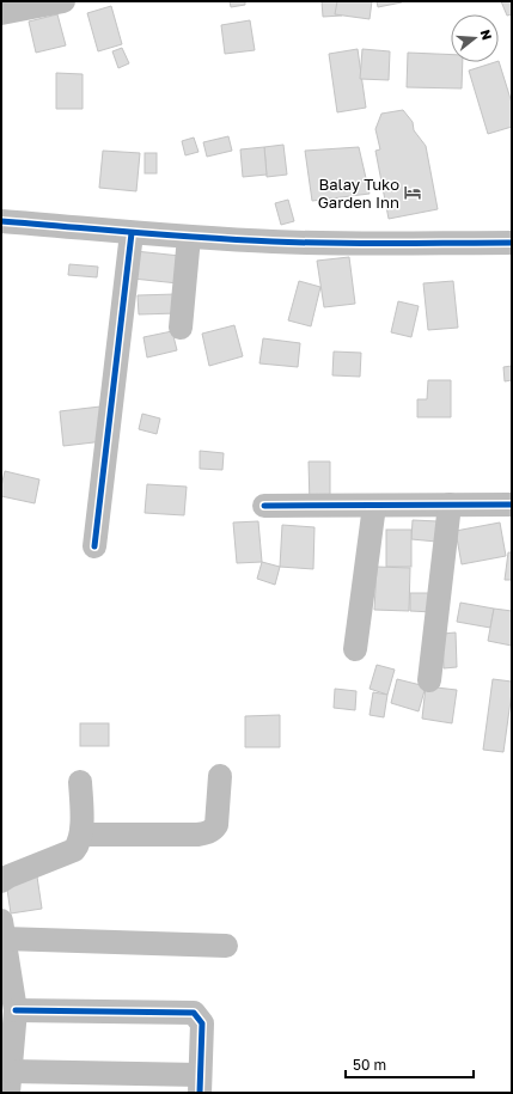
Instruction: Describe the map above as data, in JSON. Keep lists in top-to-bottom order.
{
  "places": {
    "hotel": ["Balay Tuko Garden Inn"]
  },
  "scale_bar": "50 m",
  "north": "right"
}
